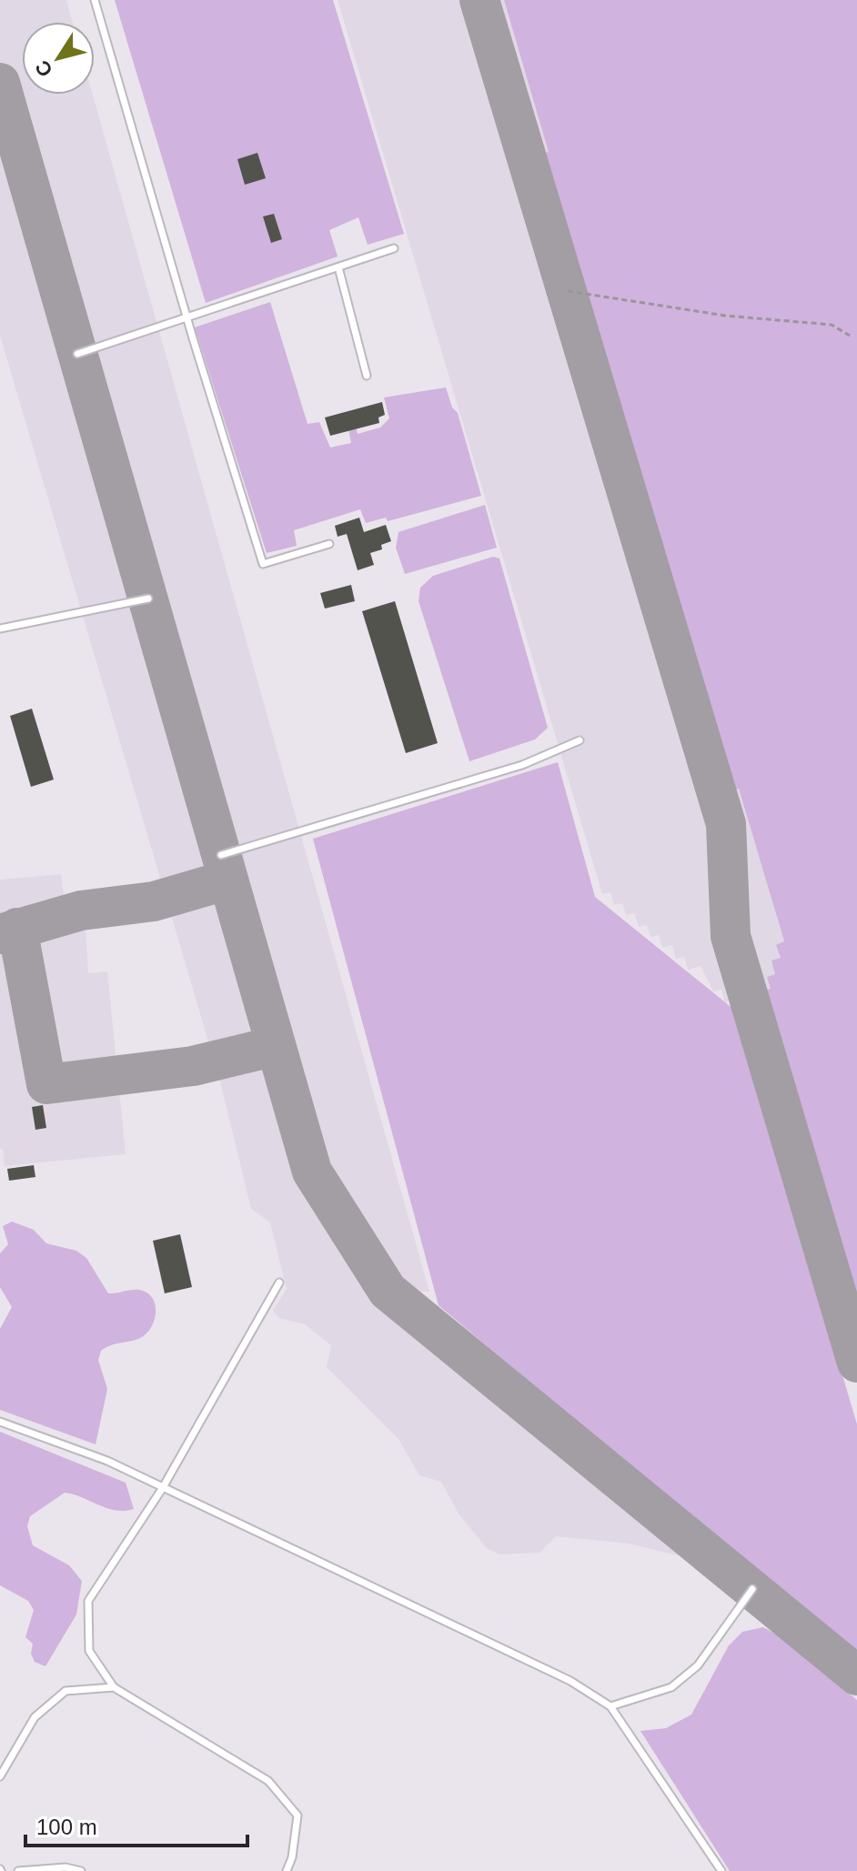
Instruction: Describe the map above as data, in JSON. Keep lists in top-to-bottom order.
{
  "scale_bar": "100 m",
  "north": "bottom left"
}
